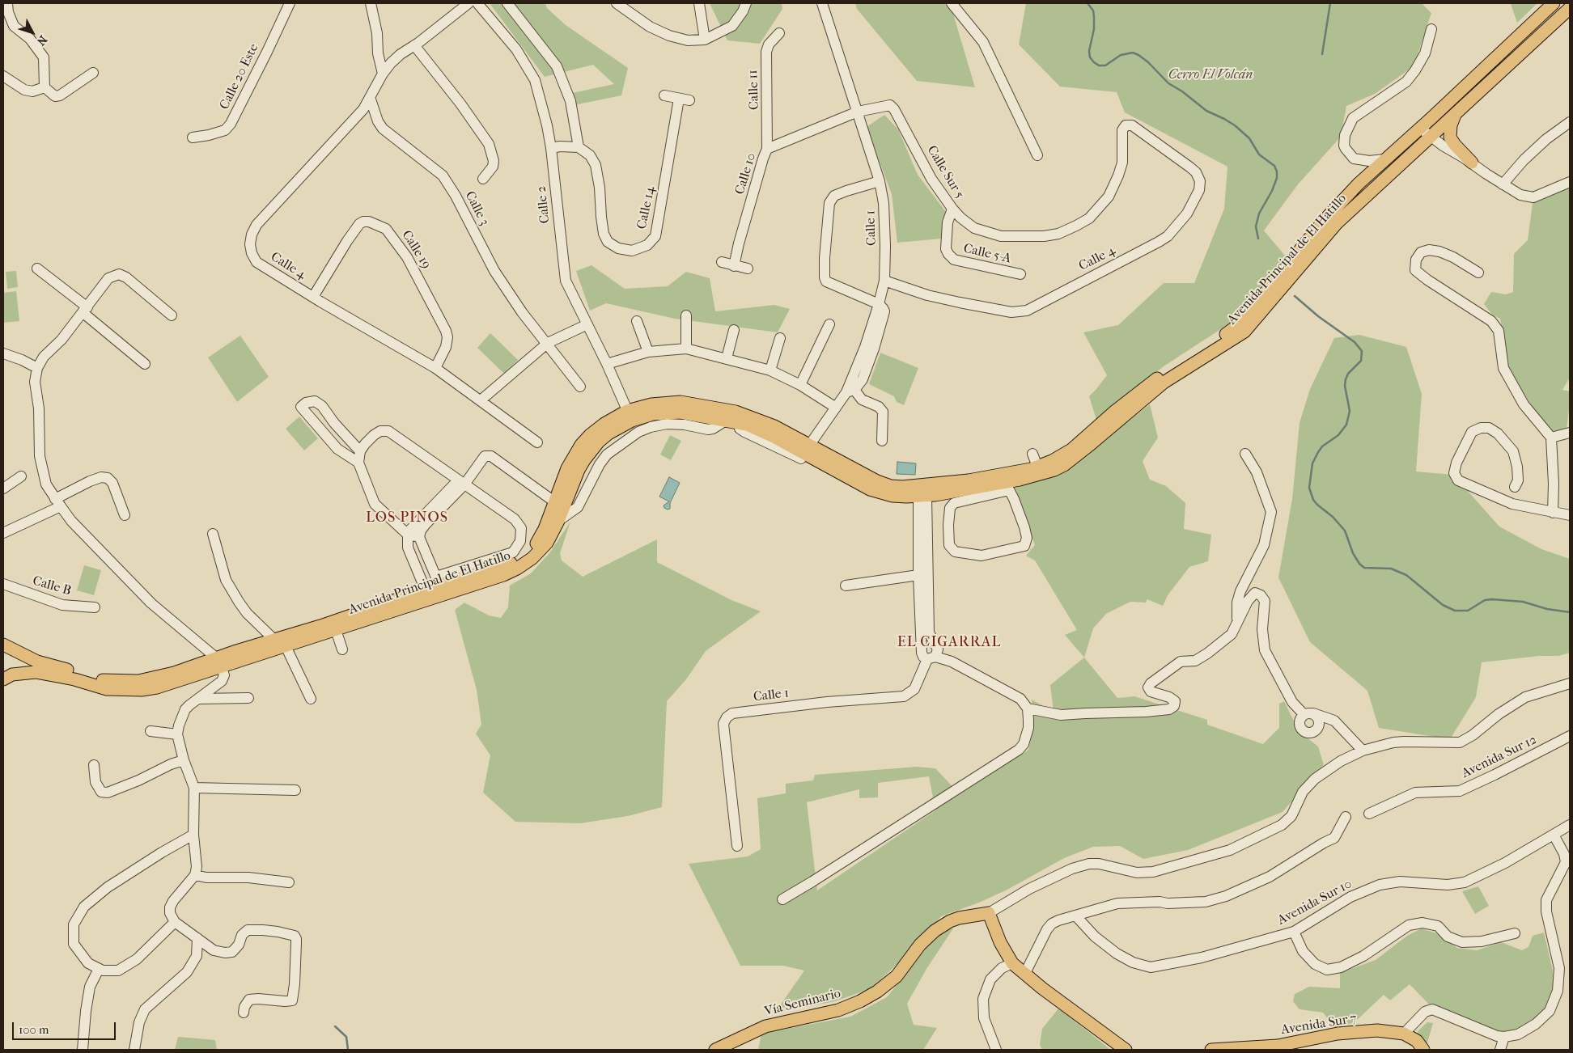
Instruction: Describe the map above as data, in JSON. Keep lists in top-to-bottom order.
{
  "streets": {
    "main road": ["Avenida Principal de El Hatillo", "Vía Seminario", "Avenida Sur 7"],
    "street": [
      "Calle 20 Este",
      "Calle 11",
      "Calle Sur 5",
      "Calle 10",
      "Calle 2",
      "Calle 14",
      "Calle 3",
      "Calle 1",
      "Calle 19",
      "Calle 5-A",
      "Calle 4",
      "Calle B",
      "Avenida Sur 12",
      "Avenida Sur 10"
    ]
  },
  "crossings": [
    ["Calle 11", "Calle 10"],
    ["Calle Sur 5", "Calle 10"],
    ["Calle Sur 5", "Calle 1"],
    ["Calle Sur 5", "Calle 5-A"],
    ["Calle Sur 5", "Calle 4"],
    ["Calle 10", "Calle 1"],
    ["Calle 2", "Avenida Principal de El Hatillo"],
    ["Calle 3", "Calle 4"],
    ["Calle 1", "Calle 4"],
    ["Calle 1", "Avenida Principal de El Hatillo"],
    ["Calle 19", "Calle 4"]
  ],
  "districts": ["LOS PINOS", "EL CIGARRAL"],
  "parks": ["Cerro El Volcán"],
  "scale_bar": "100 m",
  "north": "bottom right"
}
